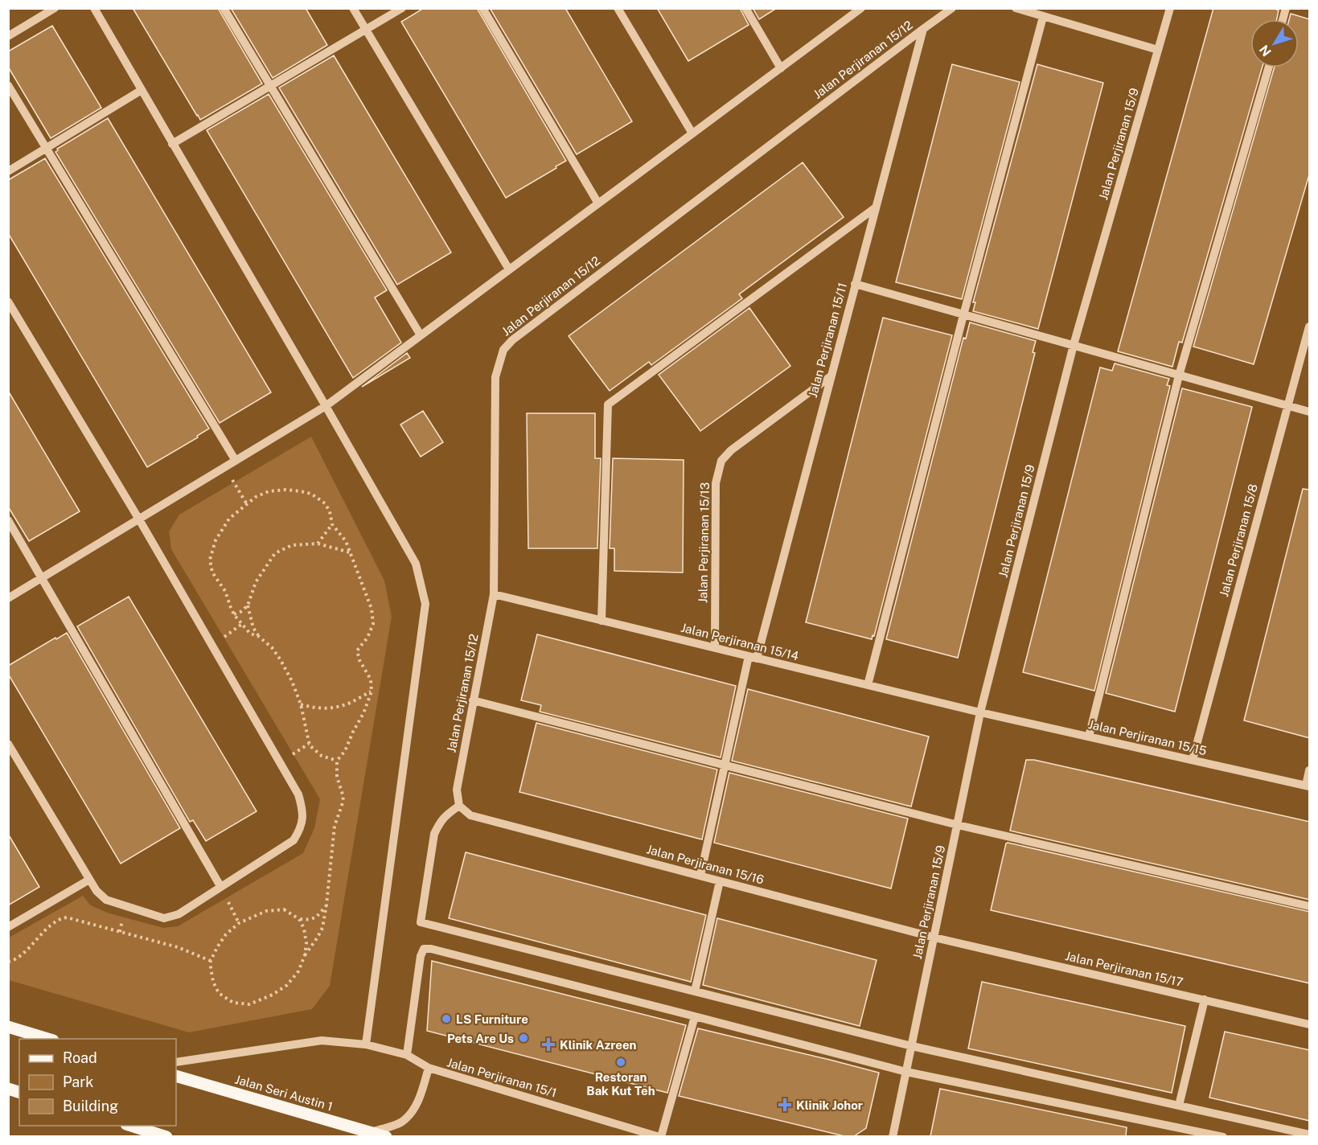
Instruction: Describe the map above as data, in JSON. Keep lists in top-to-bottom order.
{
  "streets": {
    "main road": ["Jalan Seri Austin 1"],
    "street": [
      "Jalan Perjiranan 15/12",
      "Jalan Perjiranan 15/9",
      "Jalan Perjiranan 15/11",
      "Jalan Perjiranan 15/8",
      "Jalan Perjiranan 15/13",
      "Jalan Perjiranan 15/14",
      "Jalan Perjiranan 15/15",
      "Jalan Perjiranan 15/16",
      "Jalan Perjiranan 15/17",
      "Jalan Perjiranan 15/1"
    ]
  },
  "crossings": [
    ["Jalan Perjiranan 15/12", "Jalan Perjiranan 15/11"],
    ["Jalan Perjiranan 15/12", "Jalan Perjiranan 15/14"],
    ["Jalan Perjiranan 15/12", "Jalan Perjiranan 15/16"],
    ["Jalan Perjiranan 15/9", "Jalan Perjiranan 15/14"],
    ["Jalan Perjiranan 15/9", "Jalan Perjiranan 15/15"],
    ["Jalan Perjiranan 15/9", "Jalan Perjiranan 15/16"],
    ["Jalan Perjiranan 15/9", "Jalan Perjiranan 15/17"],
    ["Jalan Perjiranan 15/11", "Jalan Perjiranan 15/13"],
    ["Jalan Perjiranan 15/11", "Jalan Perjiranan 15/14"],
    ["Jalan Perjiranan 15/11", "Jalan Perjiranan 15/16"],
    ["Jalan Perjiranan 15/8", "Jalan Perjiranan 15/15"],
    ["Jalan Perjiranan 15/13", "Jalan Perjiranan 15/14"],
    ["Jalan Perjiranan 15/14", "Jalan Perjiranan 15/15"],
    ["Jalan Perjiranan 15/16", "Jalan Perjiranan 15/17"],
    ["Jalan Perjiranan 15/1", "Jalan Seri Austin 1"]
  ],
  "places": {
    "other": ["LS Furniture", "Pets Are Us", "Restoran Bak Kut Teh"],
    "health": ["Klinik Azreen", "Klinik Johor"]
  },
  "legend": ["Road", "Park", "Building"],
  "north": "bottom left"
}
